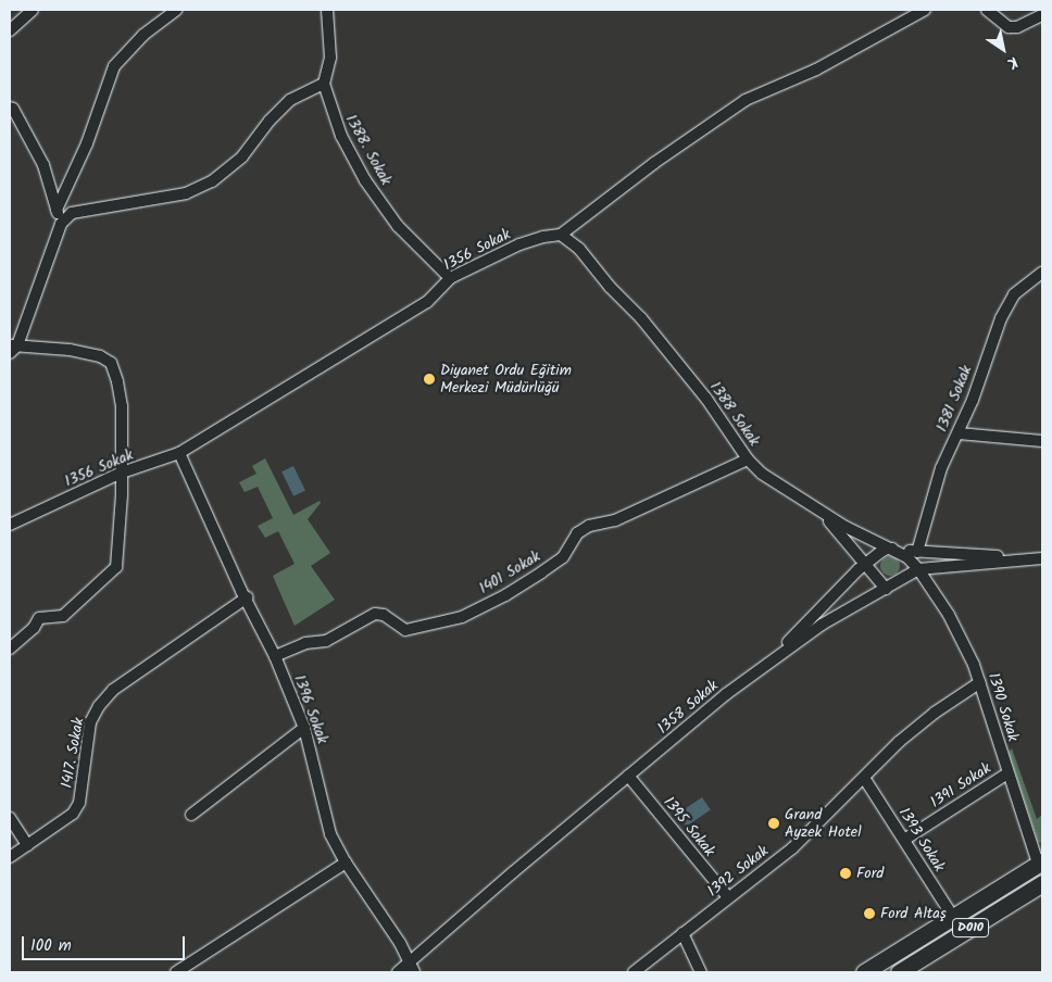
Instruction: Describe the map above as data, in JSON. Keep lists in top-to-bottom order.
{
  "streets": {
    "highway": ["D010"],
    "street": [
      "1388. Sokak",
      "1356 Sokak",
      "1381 Sokak",
      "1388 Sokak",
      "1401 Sokak",
      "1358 Sokak",
      "1390 Sokak",
      "1396 Sokak",
      "1417. Sokak",
      "1391 Sokak",
      "1395 Sokak",
      "1393 Sokak",
      "1392 Sokak"
    ]
  },
  "crossings": [
    ["1388. Sokak", "1356 Sokak"],
    ["1356 Sokak", "1388 Sokak"],
    ["1356 Sokak", "1396 Sokak"],
    ["1388 Sokak", "1401 Sokak"],
    ["1388 Sokak", "1358 Sokak"],
    ["1388 Sokak", "1390 Sokak"],
    ["1401 Sokak", "1396 Sokak"],
    ["1358 Sokak", "1390 Sokak"],
    ["1358 Sokak", "1396 Sokak"],
    ["1358 Sokak", "1395 Sokak"],
    ["1390 Sokak", "1391 Sokak"],
    ["1390 Sokak", "1392 Sokak"],
    ["1390 Sokak", "D010"],
    ["1396 Sokak", "1417. Sokak"],
    ["1391 Sokak", "1393 Sokak"],
    ["1395 Sokak", "1392 Sokak"],
    ["1393 Sokak", "1392 Sokak"],
    ["1393 Sokak", "D010"]
  ],
  "places": [
    "Diyanet Ordu Eğitim Merkezi Müdürlüğü",
    "Grand Ayzek Hotel",
    "Ford",
    "Ford Altaş"
  ],
  "scale_bar": "100 m",
  "north": "bottom right"
}
